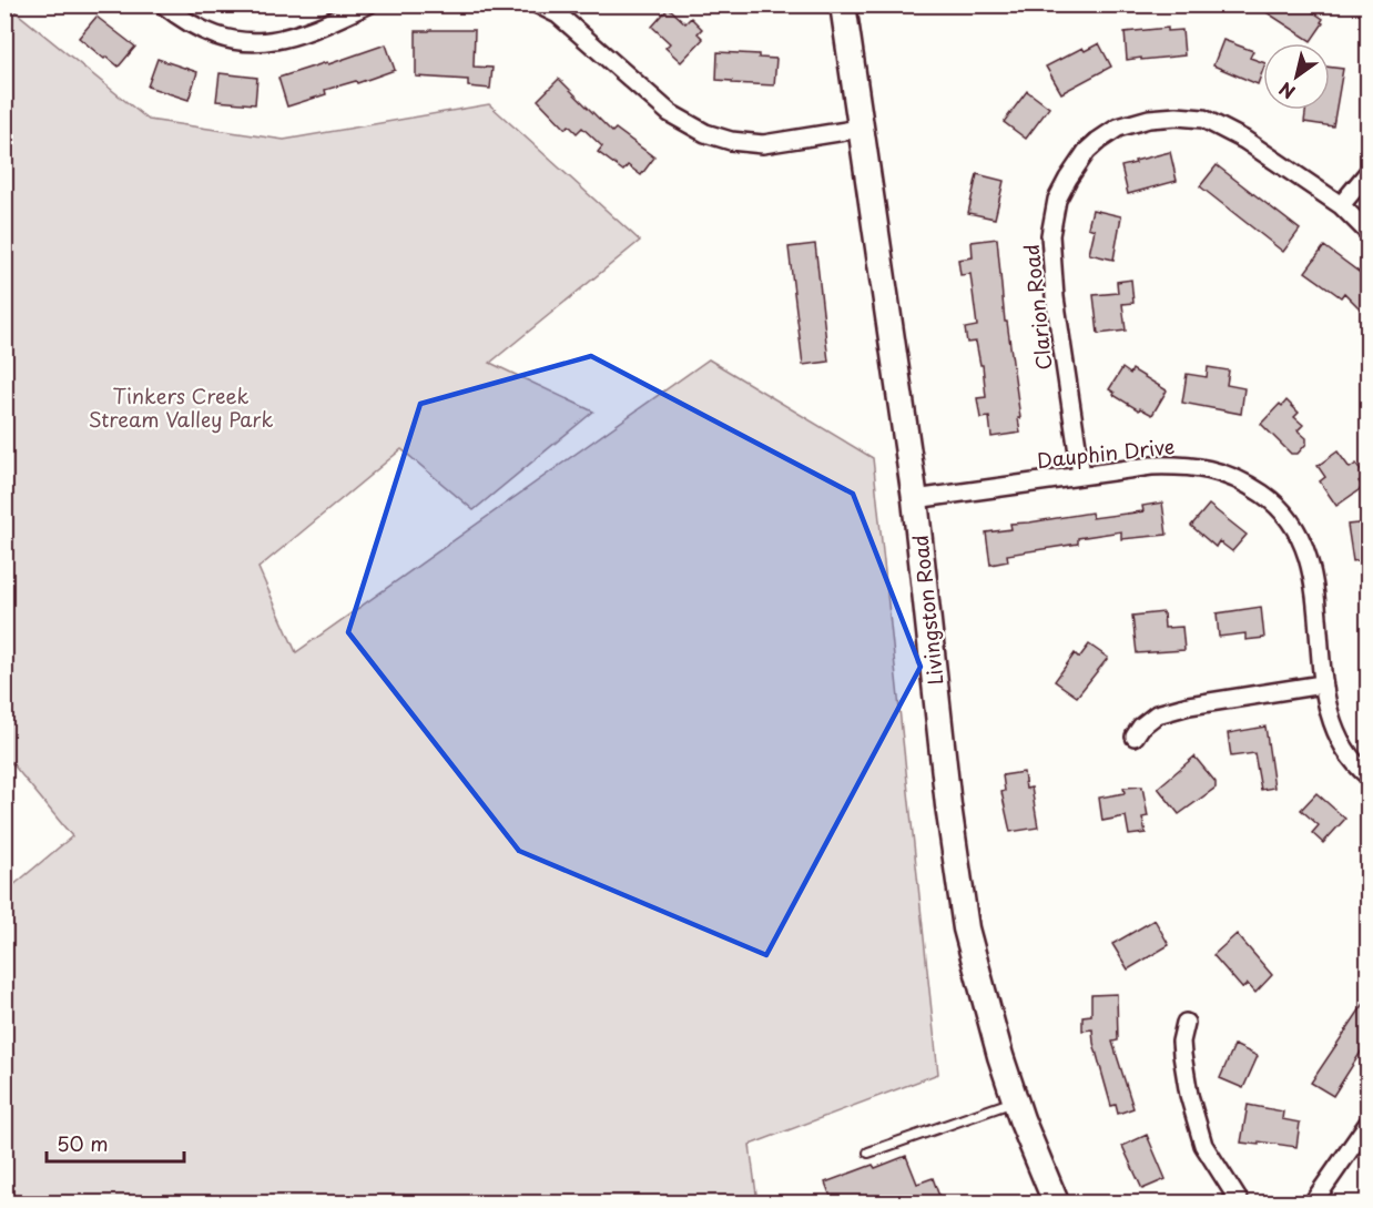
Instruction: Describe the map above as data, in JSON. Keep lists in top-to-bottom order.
{
  "streets": {
    "main road": ["Livingston Road"],
    "street": ["Clarion Road", "Dauphin Drive"]
  },
  "crossings": [
    ["Clarion Road", "Dauphin Drive"],
    ["Dauphin Drive", "Livingston Road"]
  ],
  "parks": ["Tinkers Creek Stream Valley Park"],
  "scale_bar": "50 m",
  "north": "bottom left"
}
